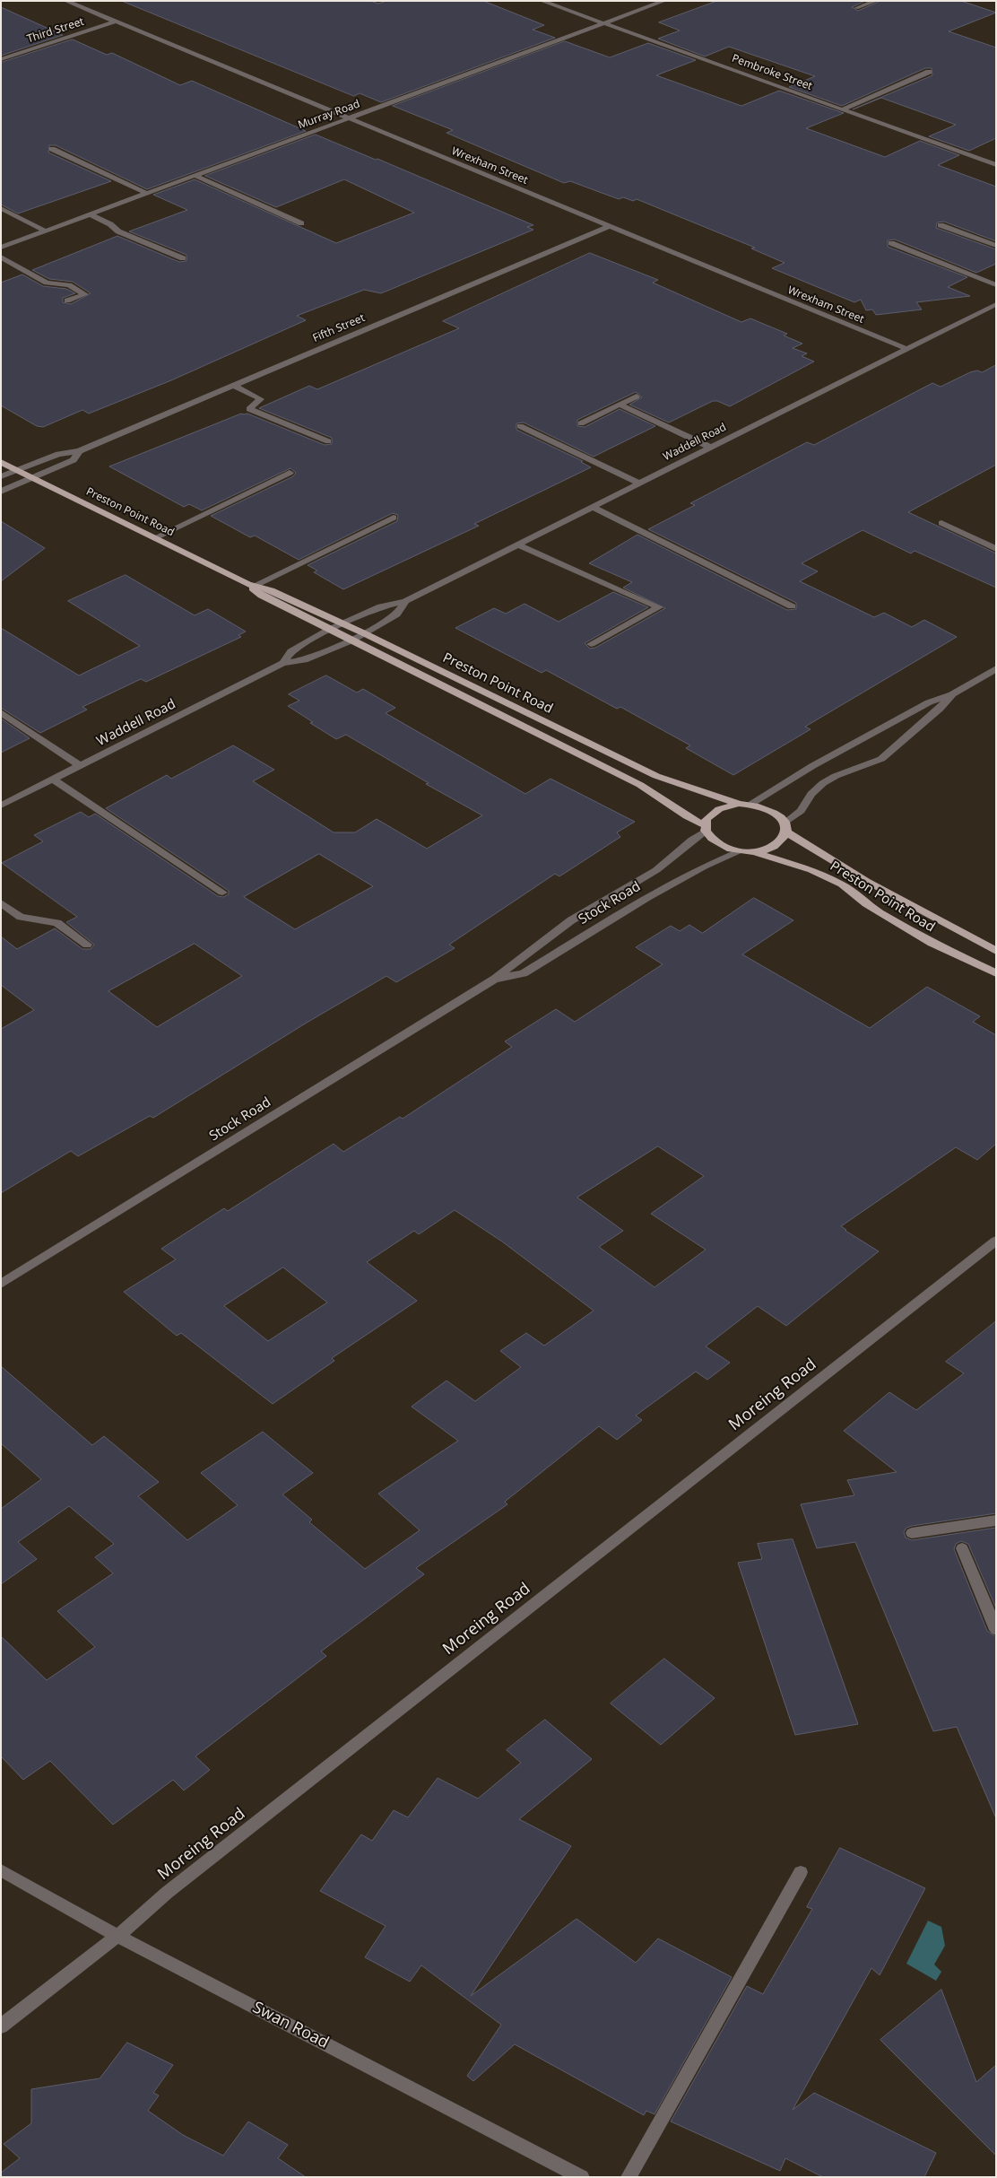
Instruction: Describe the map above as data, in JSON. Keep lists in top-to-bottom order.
{
  "streets": {
    "main road": ["Preston Point Road", "Stock Road"],
    "street": [
      "Third Street",
      "Pembroke Street",
      "Murray Road",
      "Wrexham Street",
      "Fifth Street",
      "Waddell Road",
      "Moreing Road",
      "Swan Road"
    ]
  },
  "crossings": [
    ["Third Street", "Wrexham Street"],
    ["Pembroke Street", "Murray Road"],
    ["Murray Road", "Wrexham Street"],
    ["Wrexham Street", "Fifth Street"],
    ["Wrexham Street", "Waddell Road"],
    ["Fifth Street", "Preston Point Road"],
    ["Waddell Road", "Preston Point Road"],
    ["Preston Point Road", "Stock Road"],
    ["Moreing Road", "Swan Road"]
  ]
}
